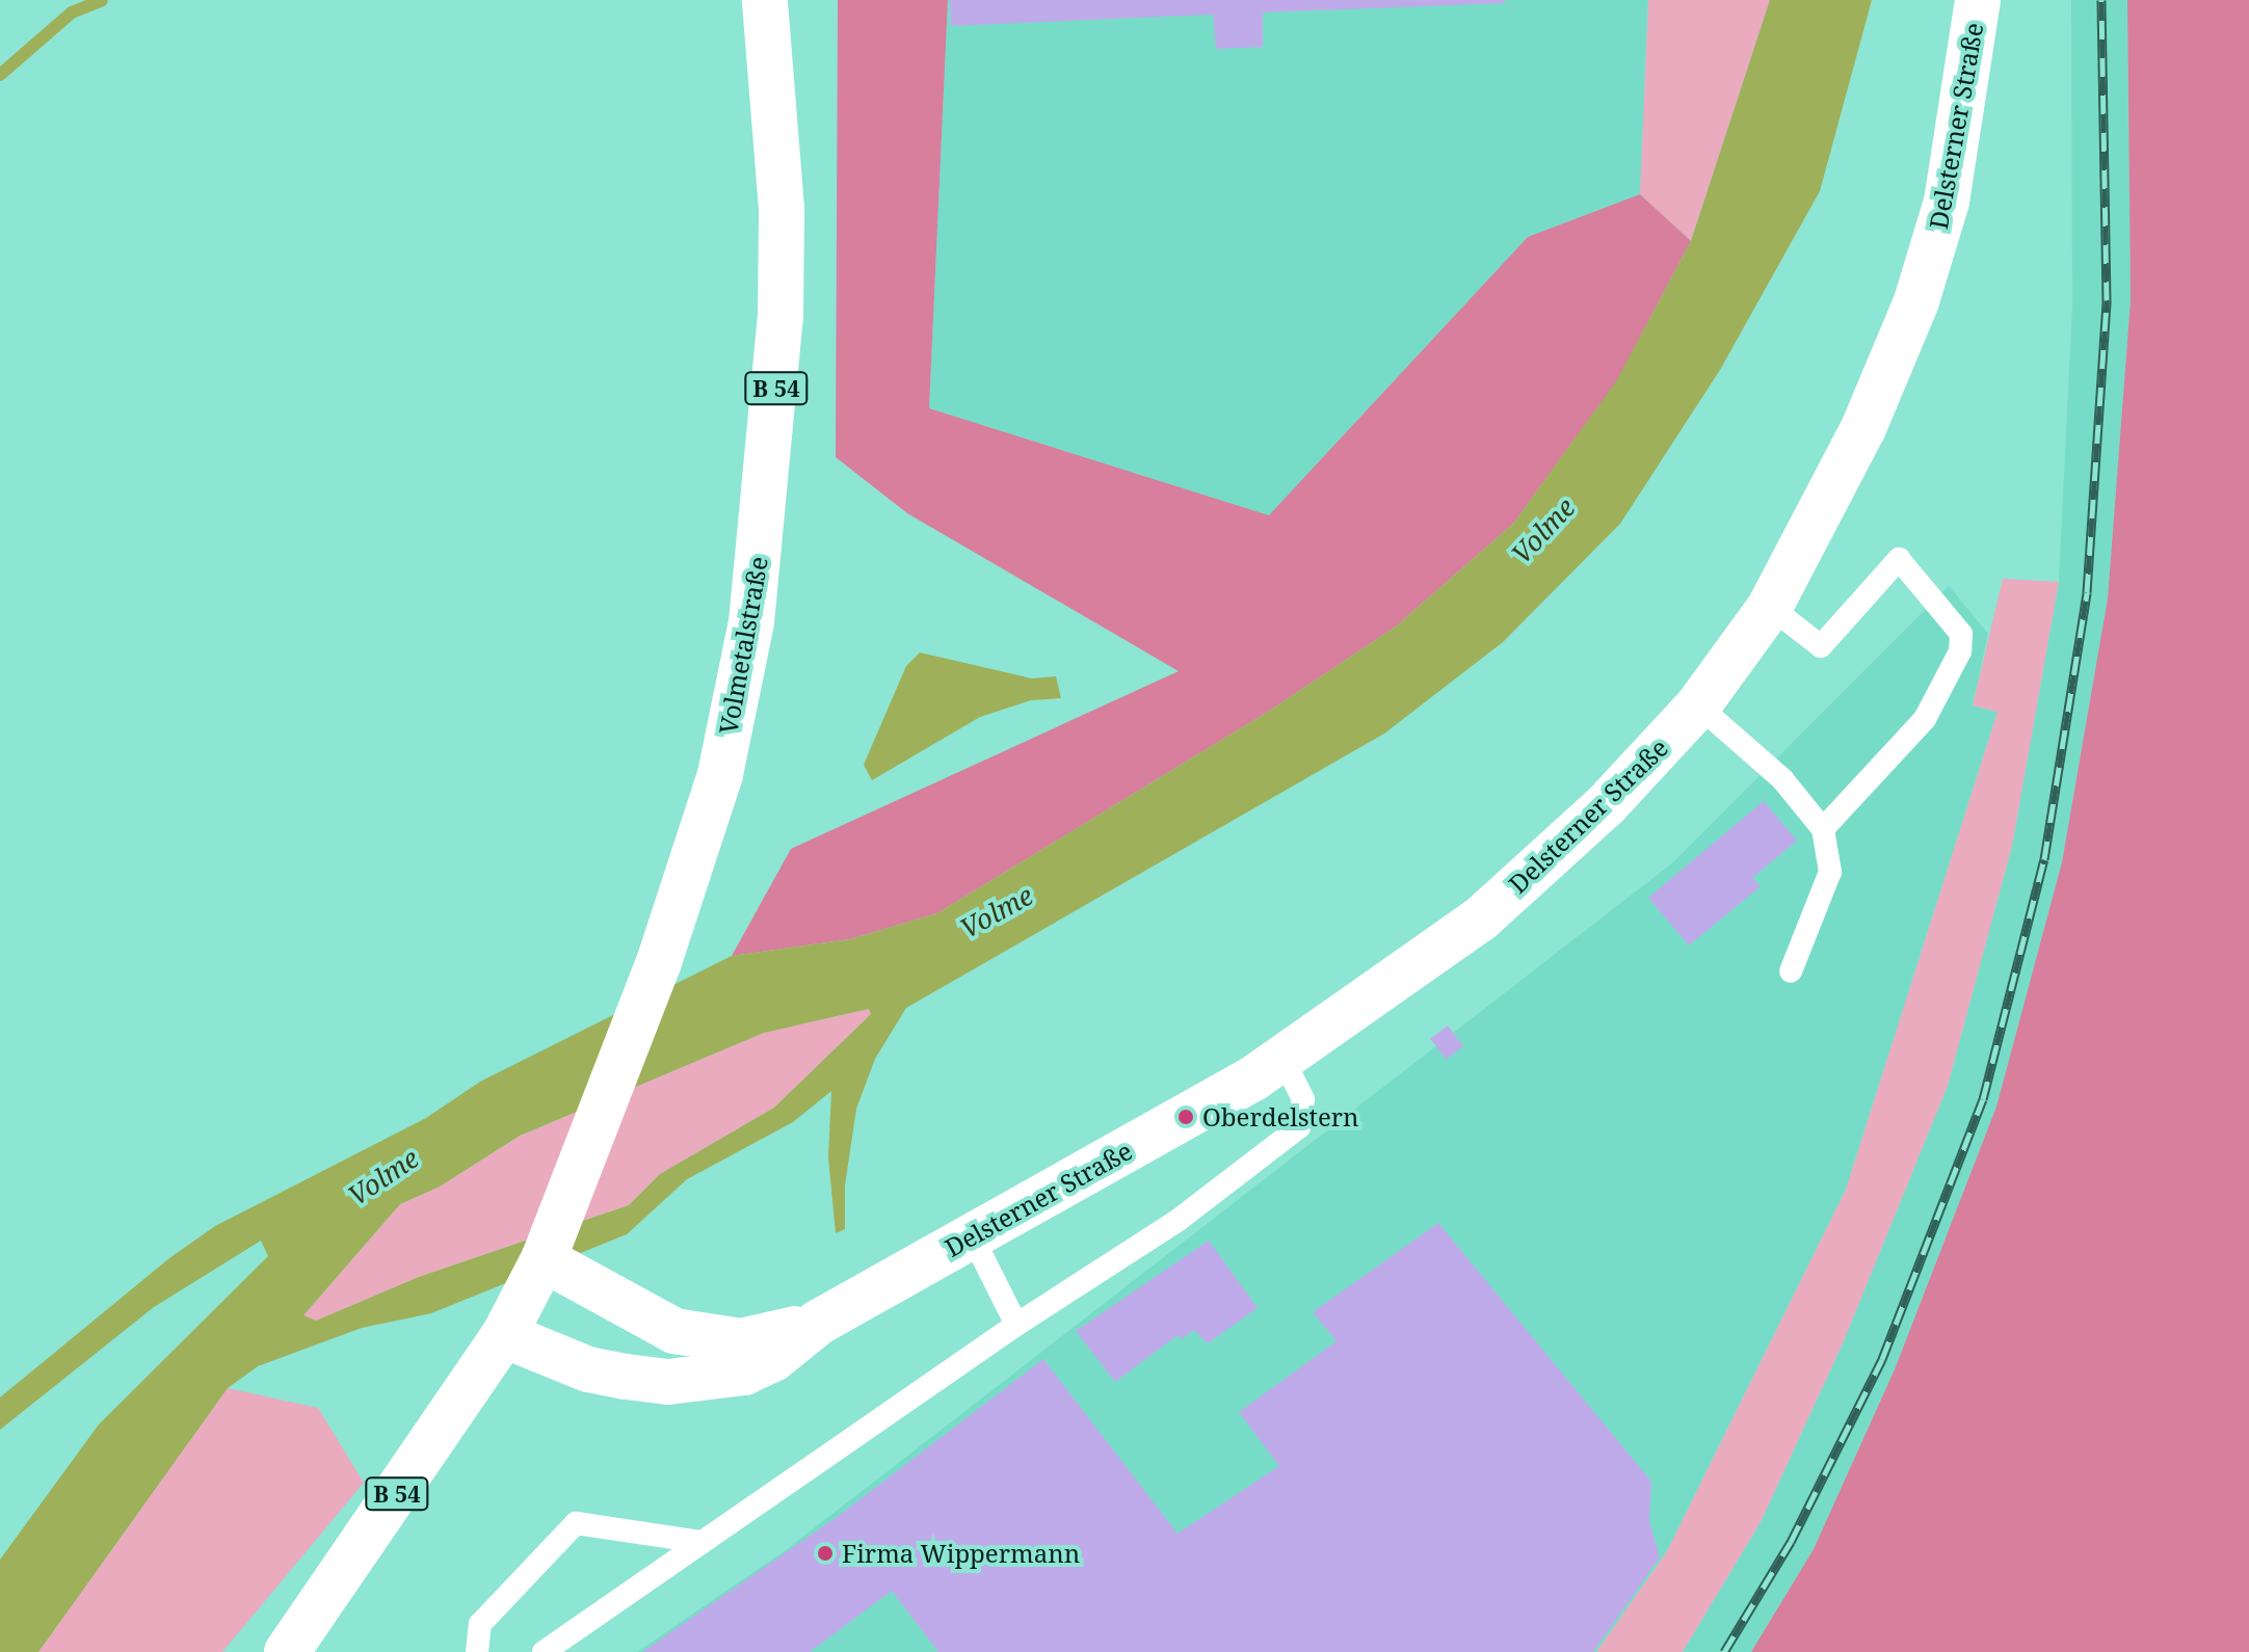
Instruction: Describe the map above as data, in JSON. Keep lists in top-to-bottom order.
{
  "streets": {
    "street": ["Delsterner Straße", "B 54", "Volmetalstraße"]
  },
  "crossings": [
    ["Delsterner Straße", "B 54"],
    ["Delsterner Straße", "Volmetalstraße"],
    ["B 54", "Volmetalstraße"]
  ],
  "water": ["Volme"],
  "places": ["Oberdelstern", "Firma Wippermann"]
}
